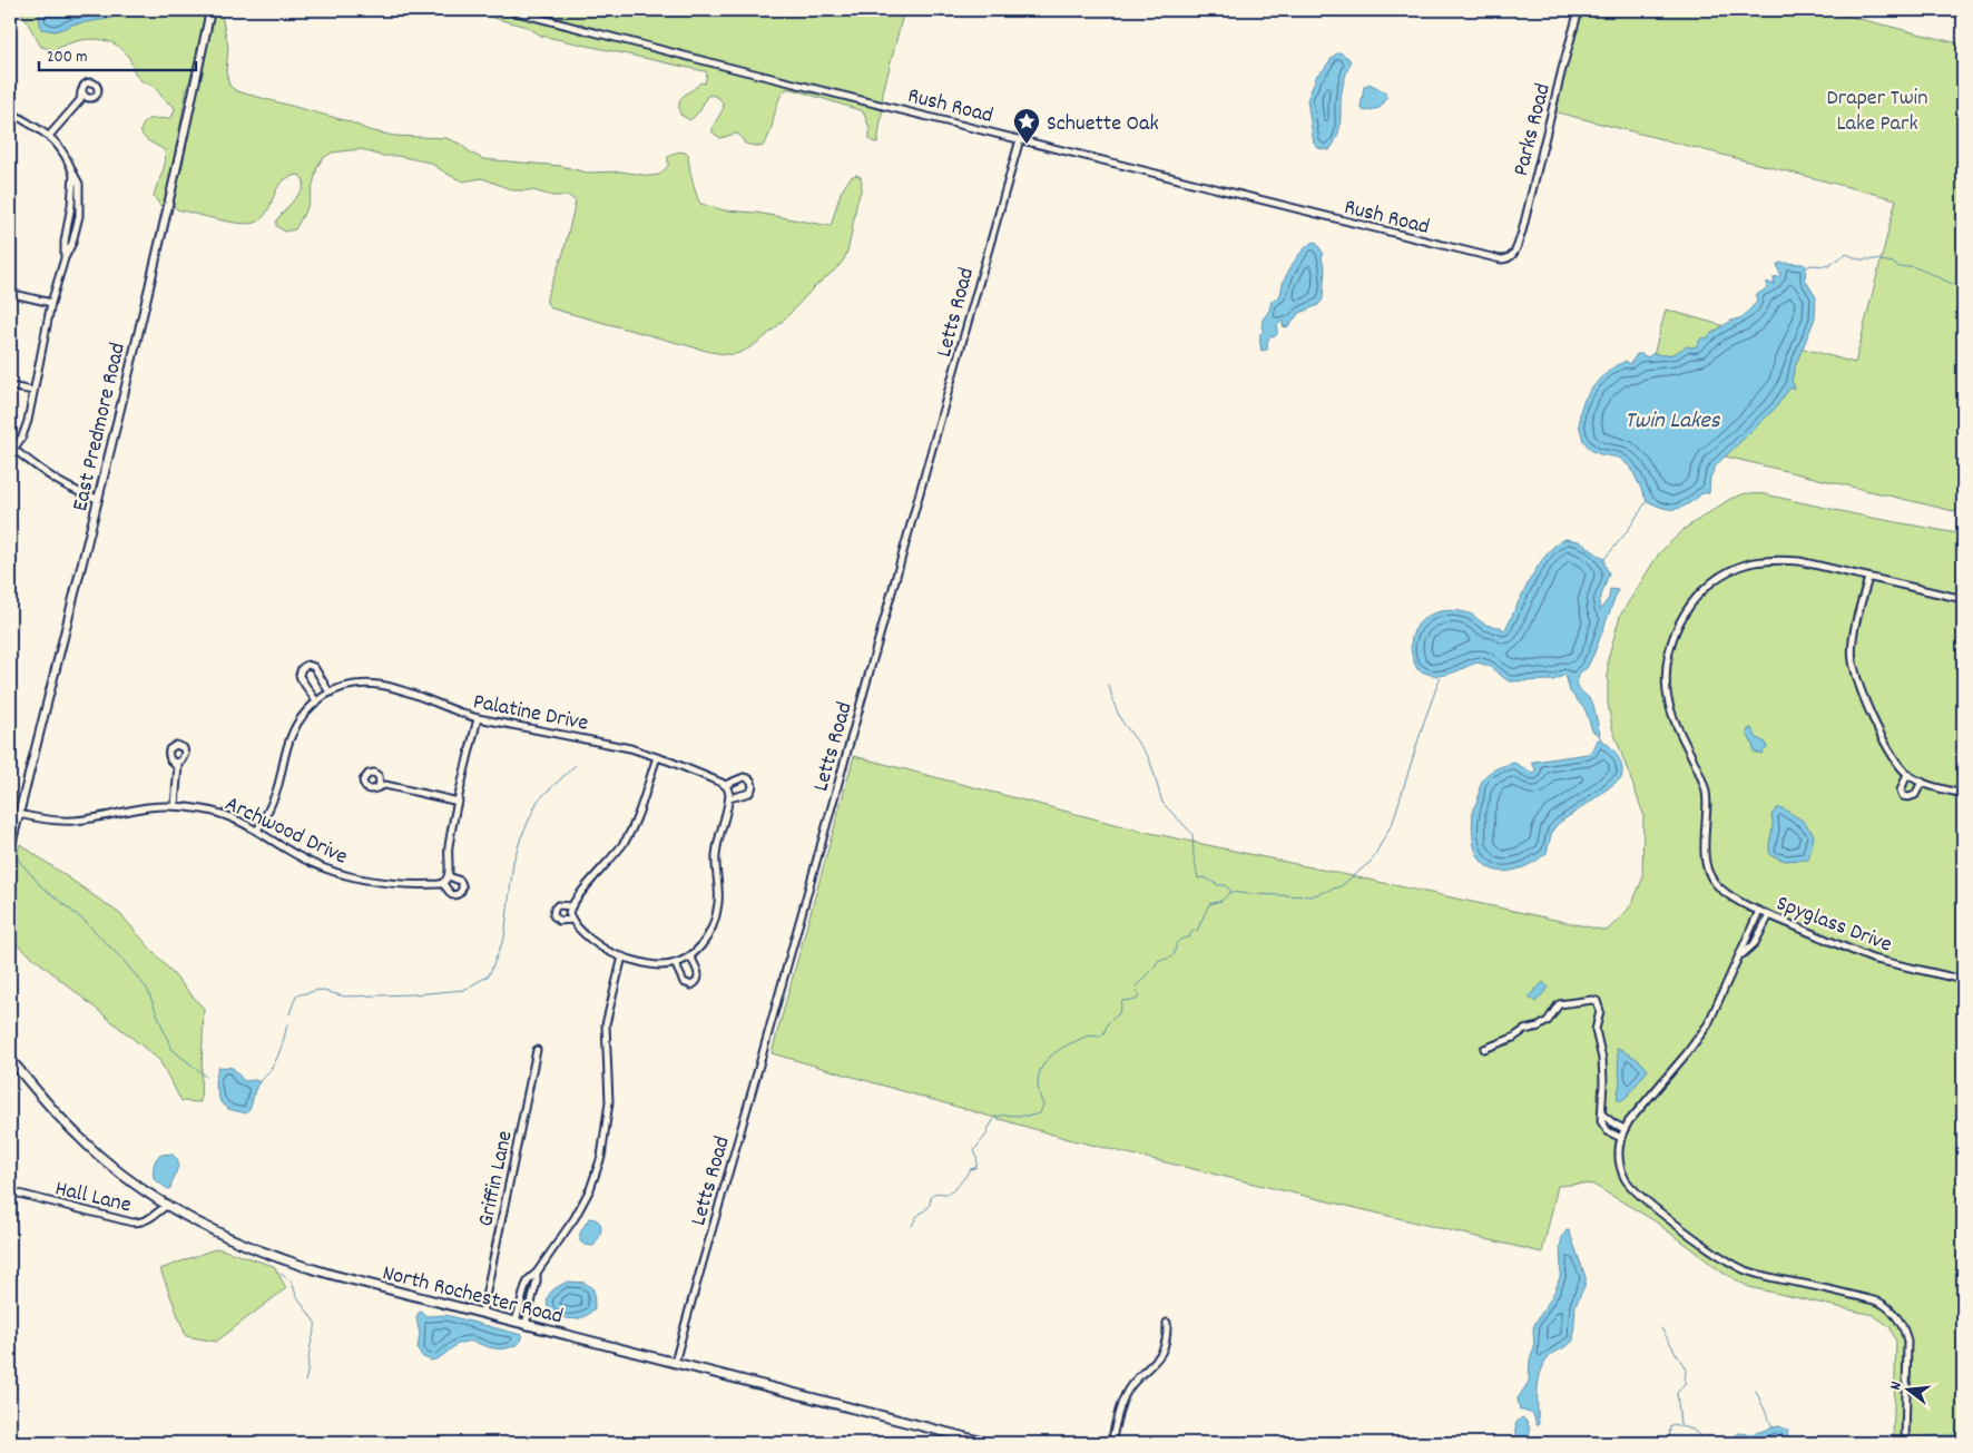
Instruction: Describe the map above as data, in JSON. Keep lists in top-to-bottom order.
{
  "streets": {
    "main road": ["North Rochester Road"],
    "street": [
      "Rush Road",
      "Parks Road",
      "Letts Road",
      "East Predmore Road",
      "Palatine Drive",
      "Archwood Drive",
      "Spyglass Drive",
      "Griffin Lane",
      "Hall Lane"
    ]
  },
  "crossings": [
    ["Rush Road", "Parks Road"],
    ["Rush Road", "Letts Road"],
    ["Letts Road", "North Rochester Road"],
    ["East Predmore Road", "Archwood Drive"],
    ["Palatine Drive", "Archwood Drive"],
    ["Griffin Lane", "North Rochester Road"],
    ["Hall Lane", "North Rochester Road"]
  ],
  "water": ["Twin Lakes"],
  "parks": ["Draper Twin Lake Park"],
  "places": {
    "place": ["Schuette Oak"]
  },
  "scale_bar": "200 m",
  "north": "left"
}
